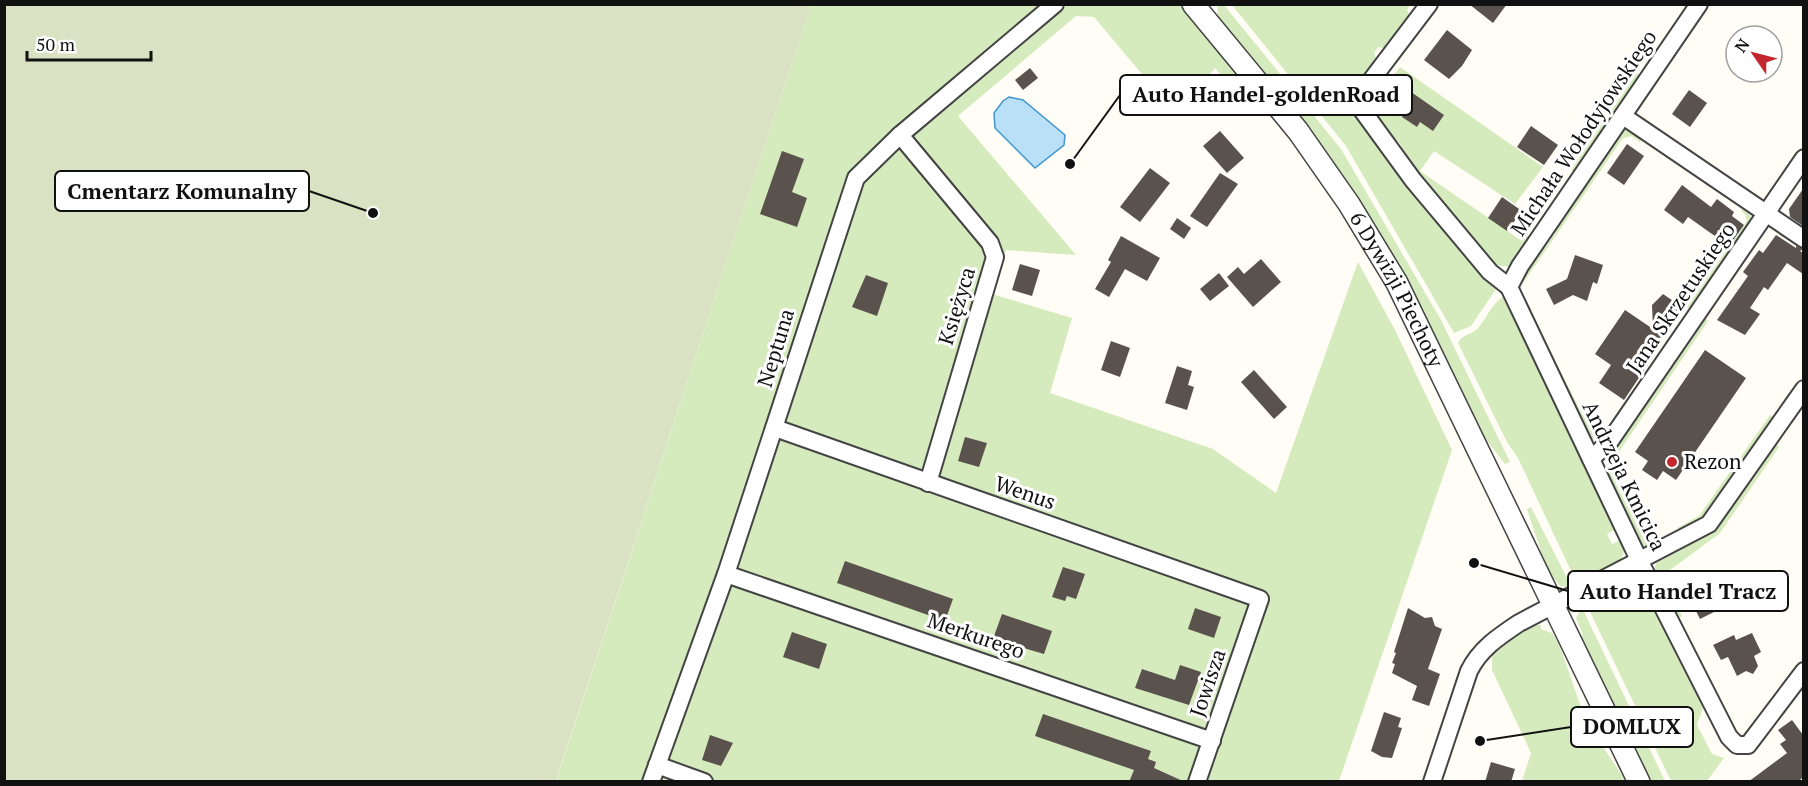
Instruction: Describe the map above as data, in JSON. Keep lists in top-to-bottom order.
{
  "streets": {
    "street": [
      "Michała Wołodyjowskiego",
      "6 Dywizji Piechoty",
      "Jana Skrzetuskiego",
      "Księżyca",
      "Neptuna",
      "Andrzeja Kmicica",
      "Wenus",
      "Merkurego",
      "Jowisza"
    ]
  },
  "crossings": [
    ["Michała Wołodyjowskiego", "Andrzeja Kmicica"],
    ["Jana Skrzetuskiego", "Andrzeja Kmicica"],
    ["Księżyca", "Neptuna"],
    ["Księżyca", "Wenus"],
    ["Neptuna", "Wenus"],
    ["Neptuna", "Merkurego"],
    ["Wenus", "Jowisza"],
    ["Merkurego", "Jowisza"]
  ],
  "places": [
    "Auto Handel-goldenRoad",
    "Cmentarz Komunalny",
    "Rezon",
    "Auto Handel Tracz",
    "DOMLUX"
  ],
  "scale_bar": "50 m",
  "north": "top left"
}
